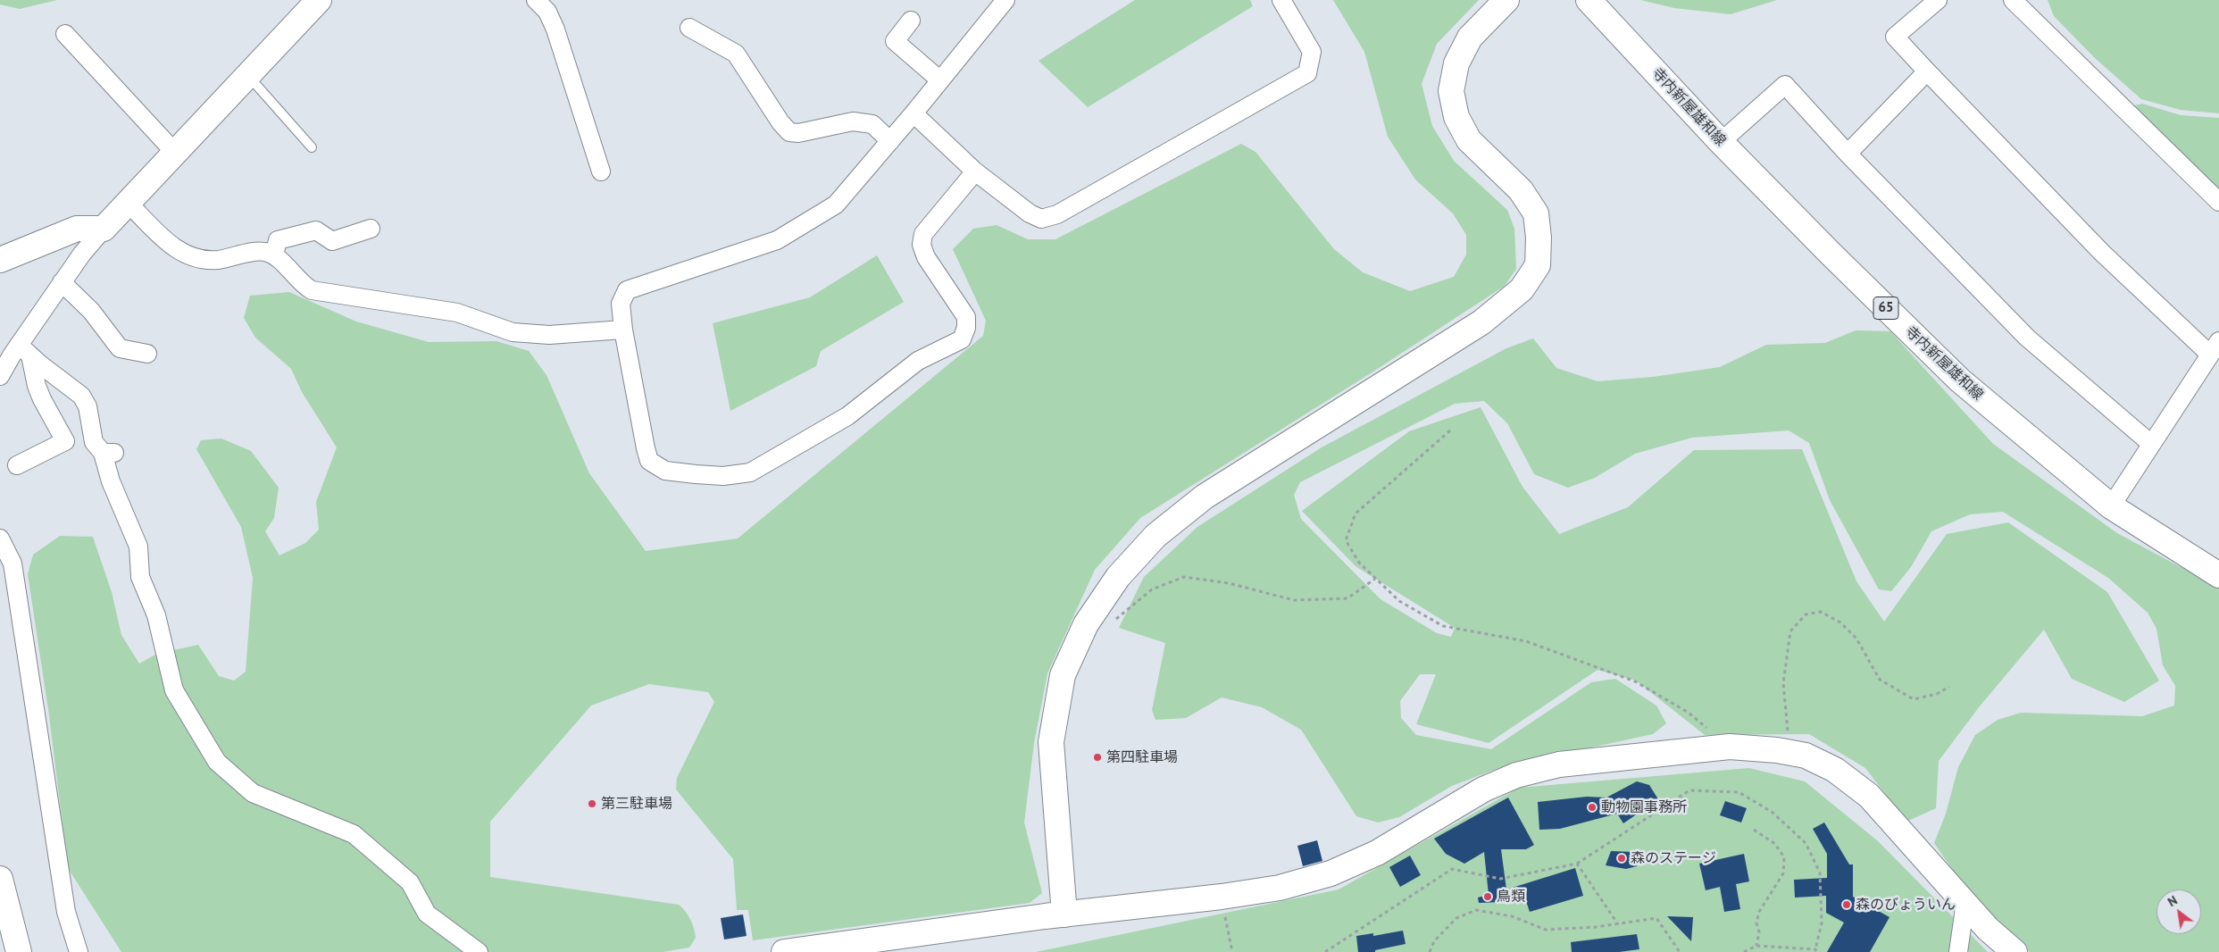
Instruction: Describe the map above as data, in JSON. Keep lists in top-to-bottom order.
{
  "streets": {
    "main road": ["寺内新屋雄和線", "65"]
  },
  "places": [
    "第四駐車場",
    "第三駐車場",
    "動物園事務所",
    "森のステージ",
    "鳥類",
    "森のびょういん"
  ],
  "north": "top left"
}
